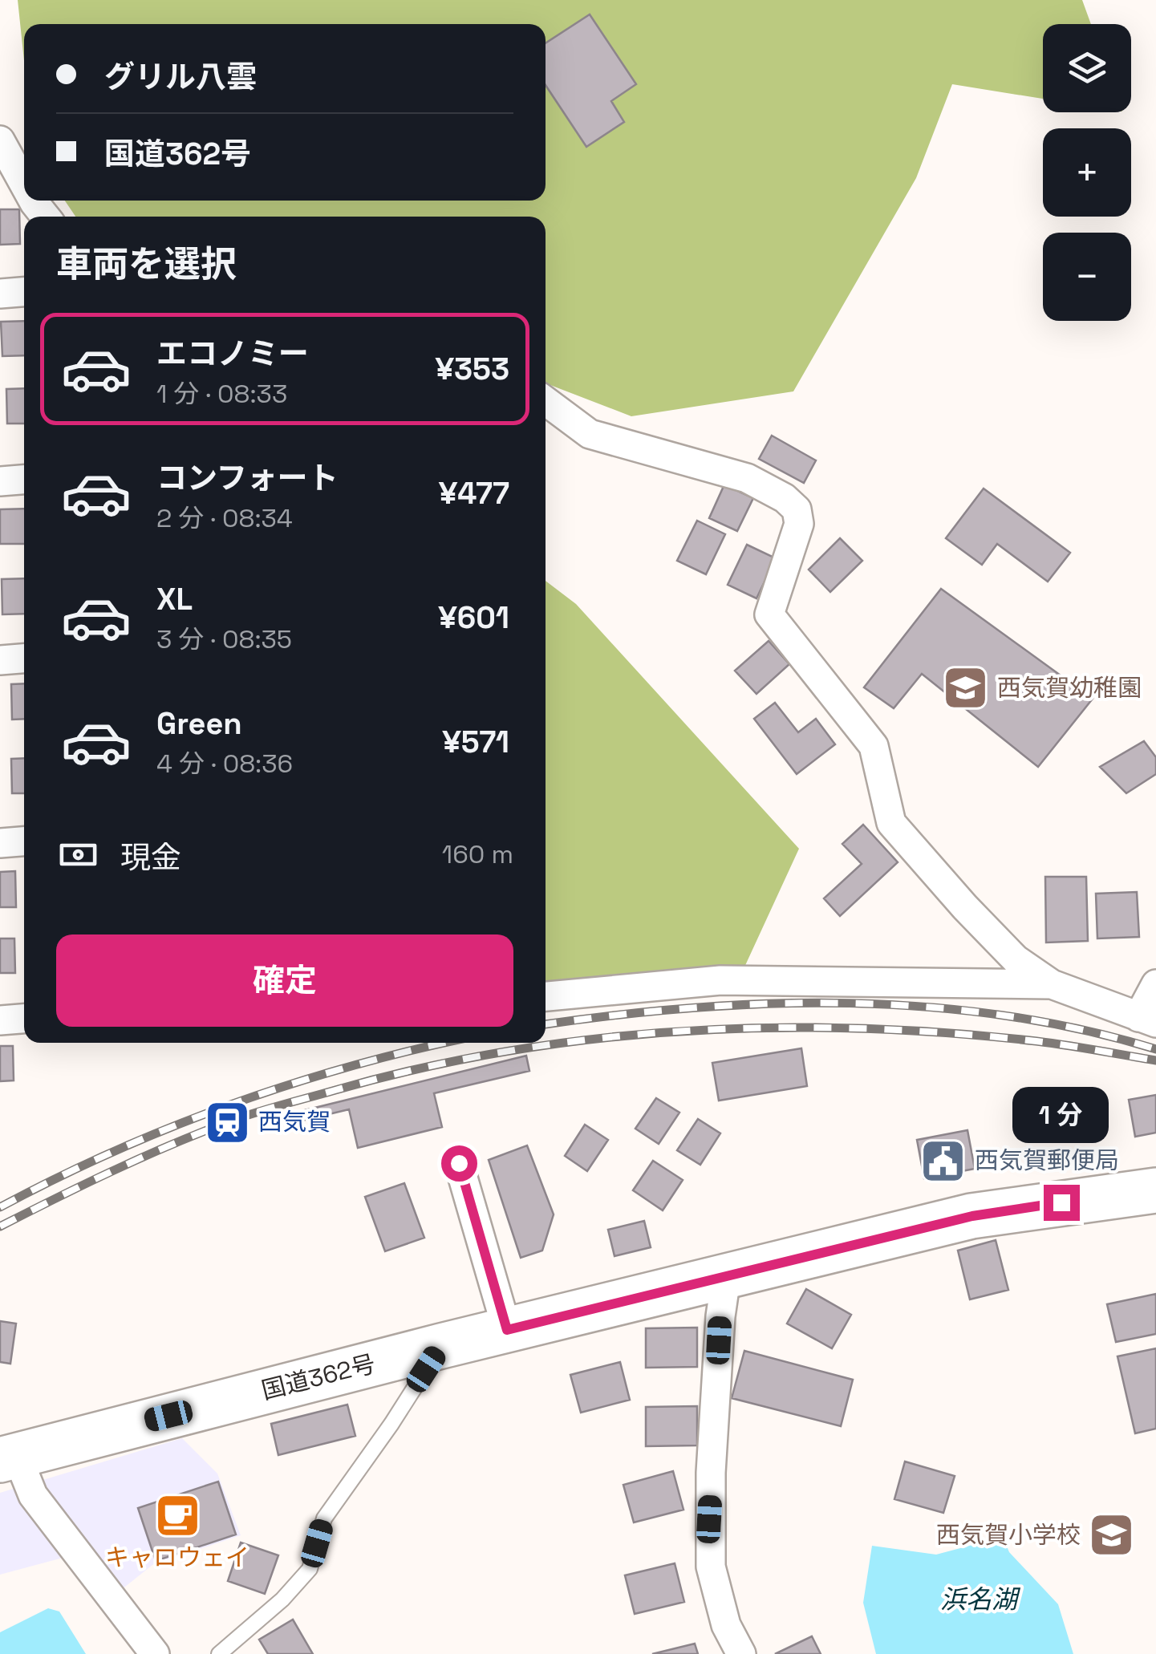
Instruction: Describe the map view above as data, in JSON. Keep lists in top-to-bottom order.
{
  "streets": {
    "highway": ["国道362号"]
  },
  "water": ["浜名湖"],
  "places": {
    "school or university": ["西気賀幼稚園", "西気賀小学校"],
    "station": ["西気賀"],
    "public building": ["西気賀郵便局"],
    "cafe": ["キャロウェイ"]
  },
  "page": {
    "map_buttons": ["+", "−"],
    "banner": ["グリル八雲", "国道362号"],
    "heading": "車両を選択",
    "list": [
      {
        "name": "エコノミー",
        "note": "1 分 · 08:33",
        "value": "¥353"
      },
      {
        "name": "コンフォート",
        "note": "2 分 · 08:34",
        "value": "¥477"
      },
      {
        "name": "XL",
        "note": "3 分 · 08:35",
        "value": "¥601"
      },
      {
        "name": "Green",
        "note": "4 分 · 08:36",
        "value": "¥571"
      }
    ],
    "pay": ["現金", "160 m"],
    "buttons": "確定",
    "bubble": "1 分"
  }
}
